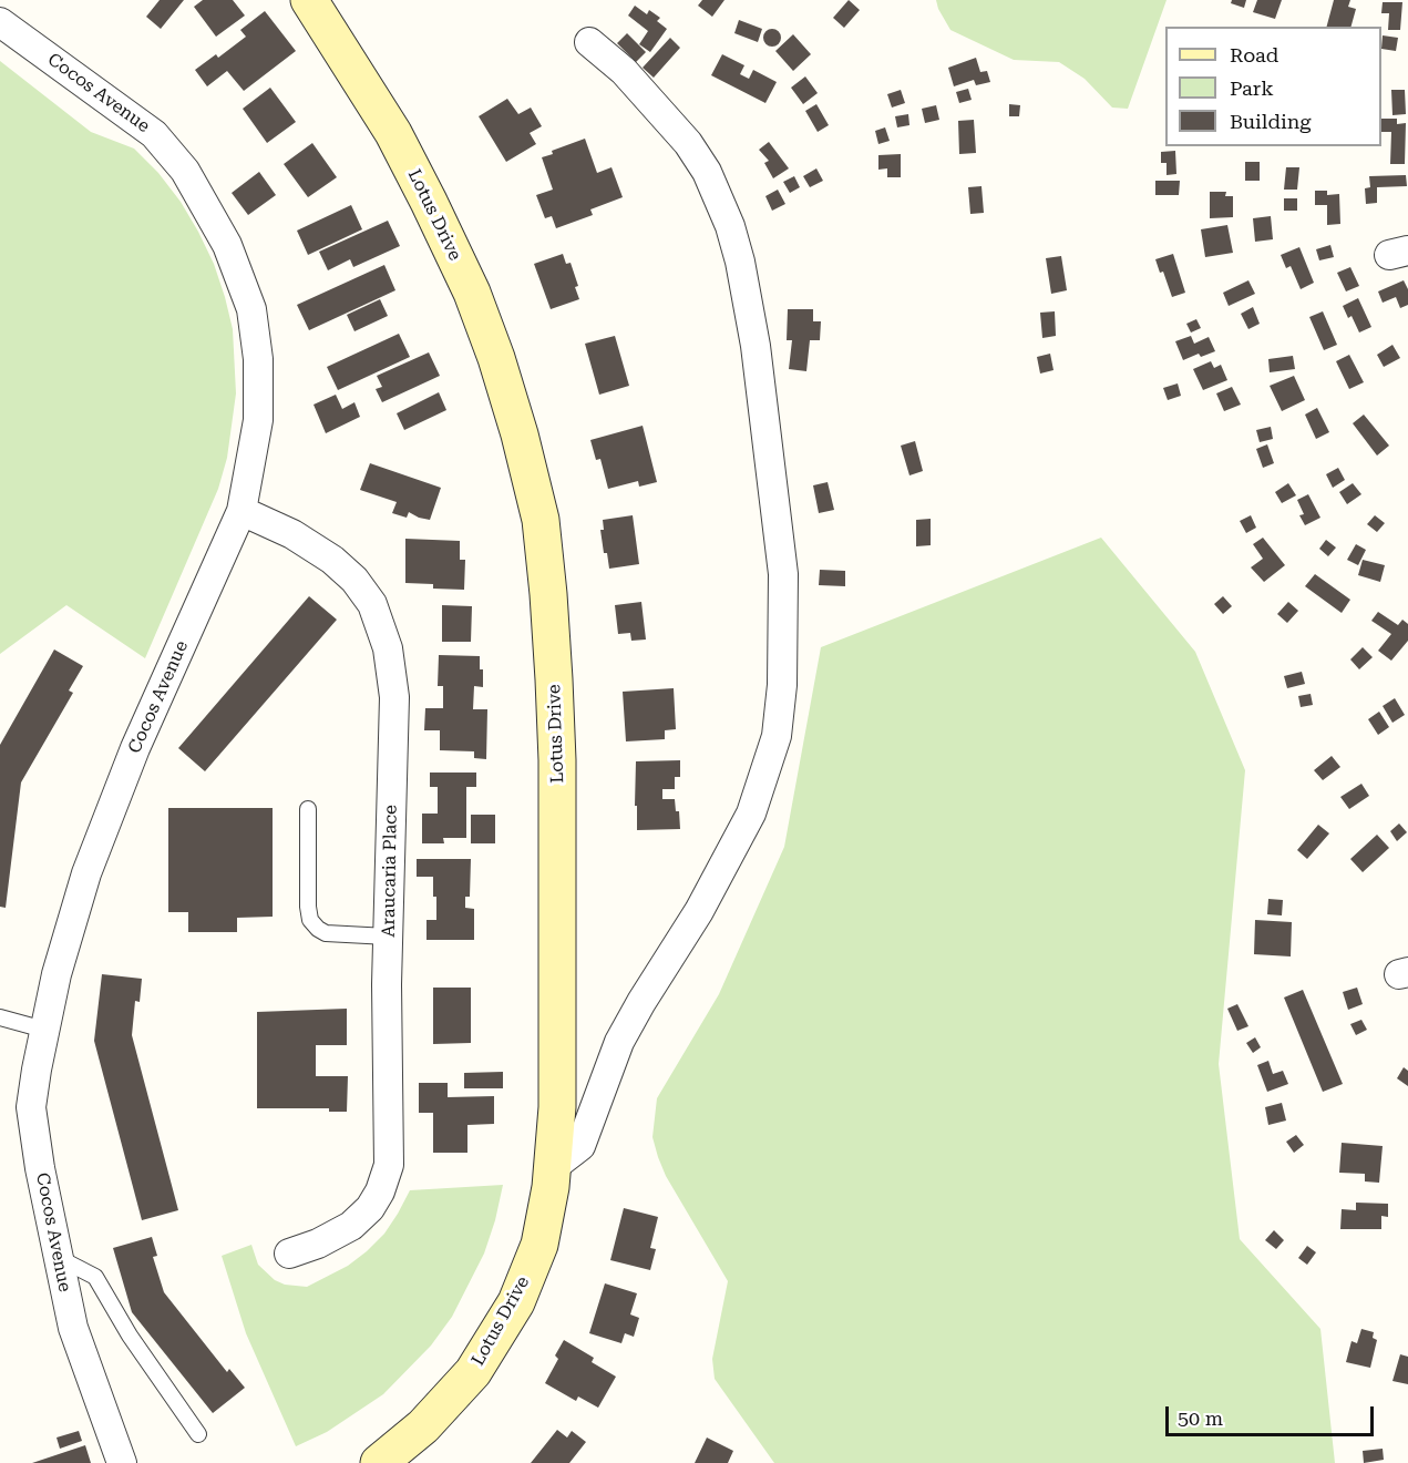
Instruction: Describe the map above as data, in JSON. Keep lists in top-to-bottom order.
{
  "streets": {
    "street": ["Cocos Avenue", "Lotus Drive", "Araucaria Place"]
  },
  "crossings": [
    ["Cocos Avenue", "Araucaria Place"]
  ],
  "legend": ["Road", "Park", "Building"],
  "scale_bar": "50 m"
}
